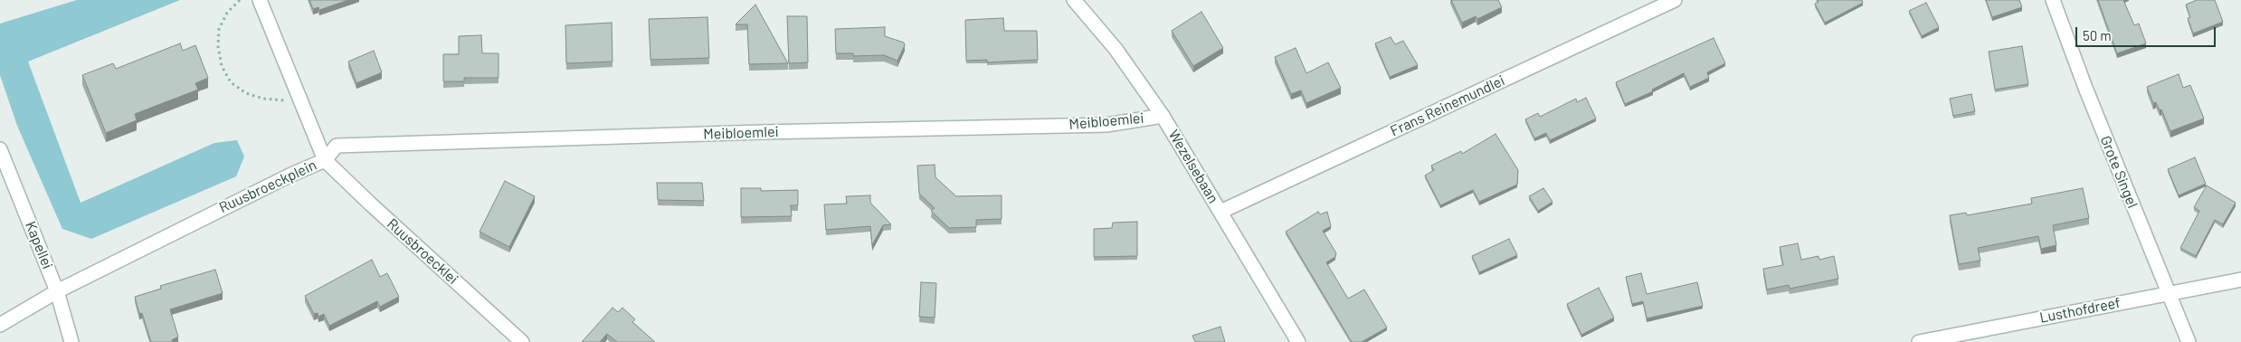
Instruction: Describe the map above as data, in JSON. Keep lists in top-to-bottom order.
{
  "streets": {
    "street": [
      "Frans Reinemundlei",
      "Meibloemlei",
      "Wezelsebaan",
      "Grote Singel",
      "Ruusbroeckplein",
      "Kapellei",
      "Ruusbroecklei",
      "Lusthofdreef"
    ]
  },
  "crossings": [
    ["Frans Reinemundlei", "Wezelsebaan"],
    ["Meibloemlei", "Wezelsebaan"],
    ["Meibloemlei", "Ruusbroeckplein"],
    ["Meibloemlei", "Ruusbroecklei"],
    ["Grote Singel", "Lusthofdreef"],
    ["Ruusbroeckplein", "Kapellei"],
    ["Ruusbroeckplein", "Ruusbroecklei"]
  ],
  "scale_bar": "50 m"
}
